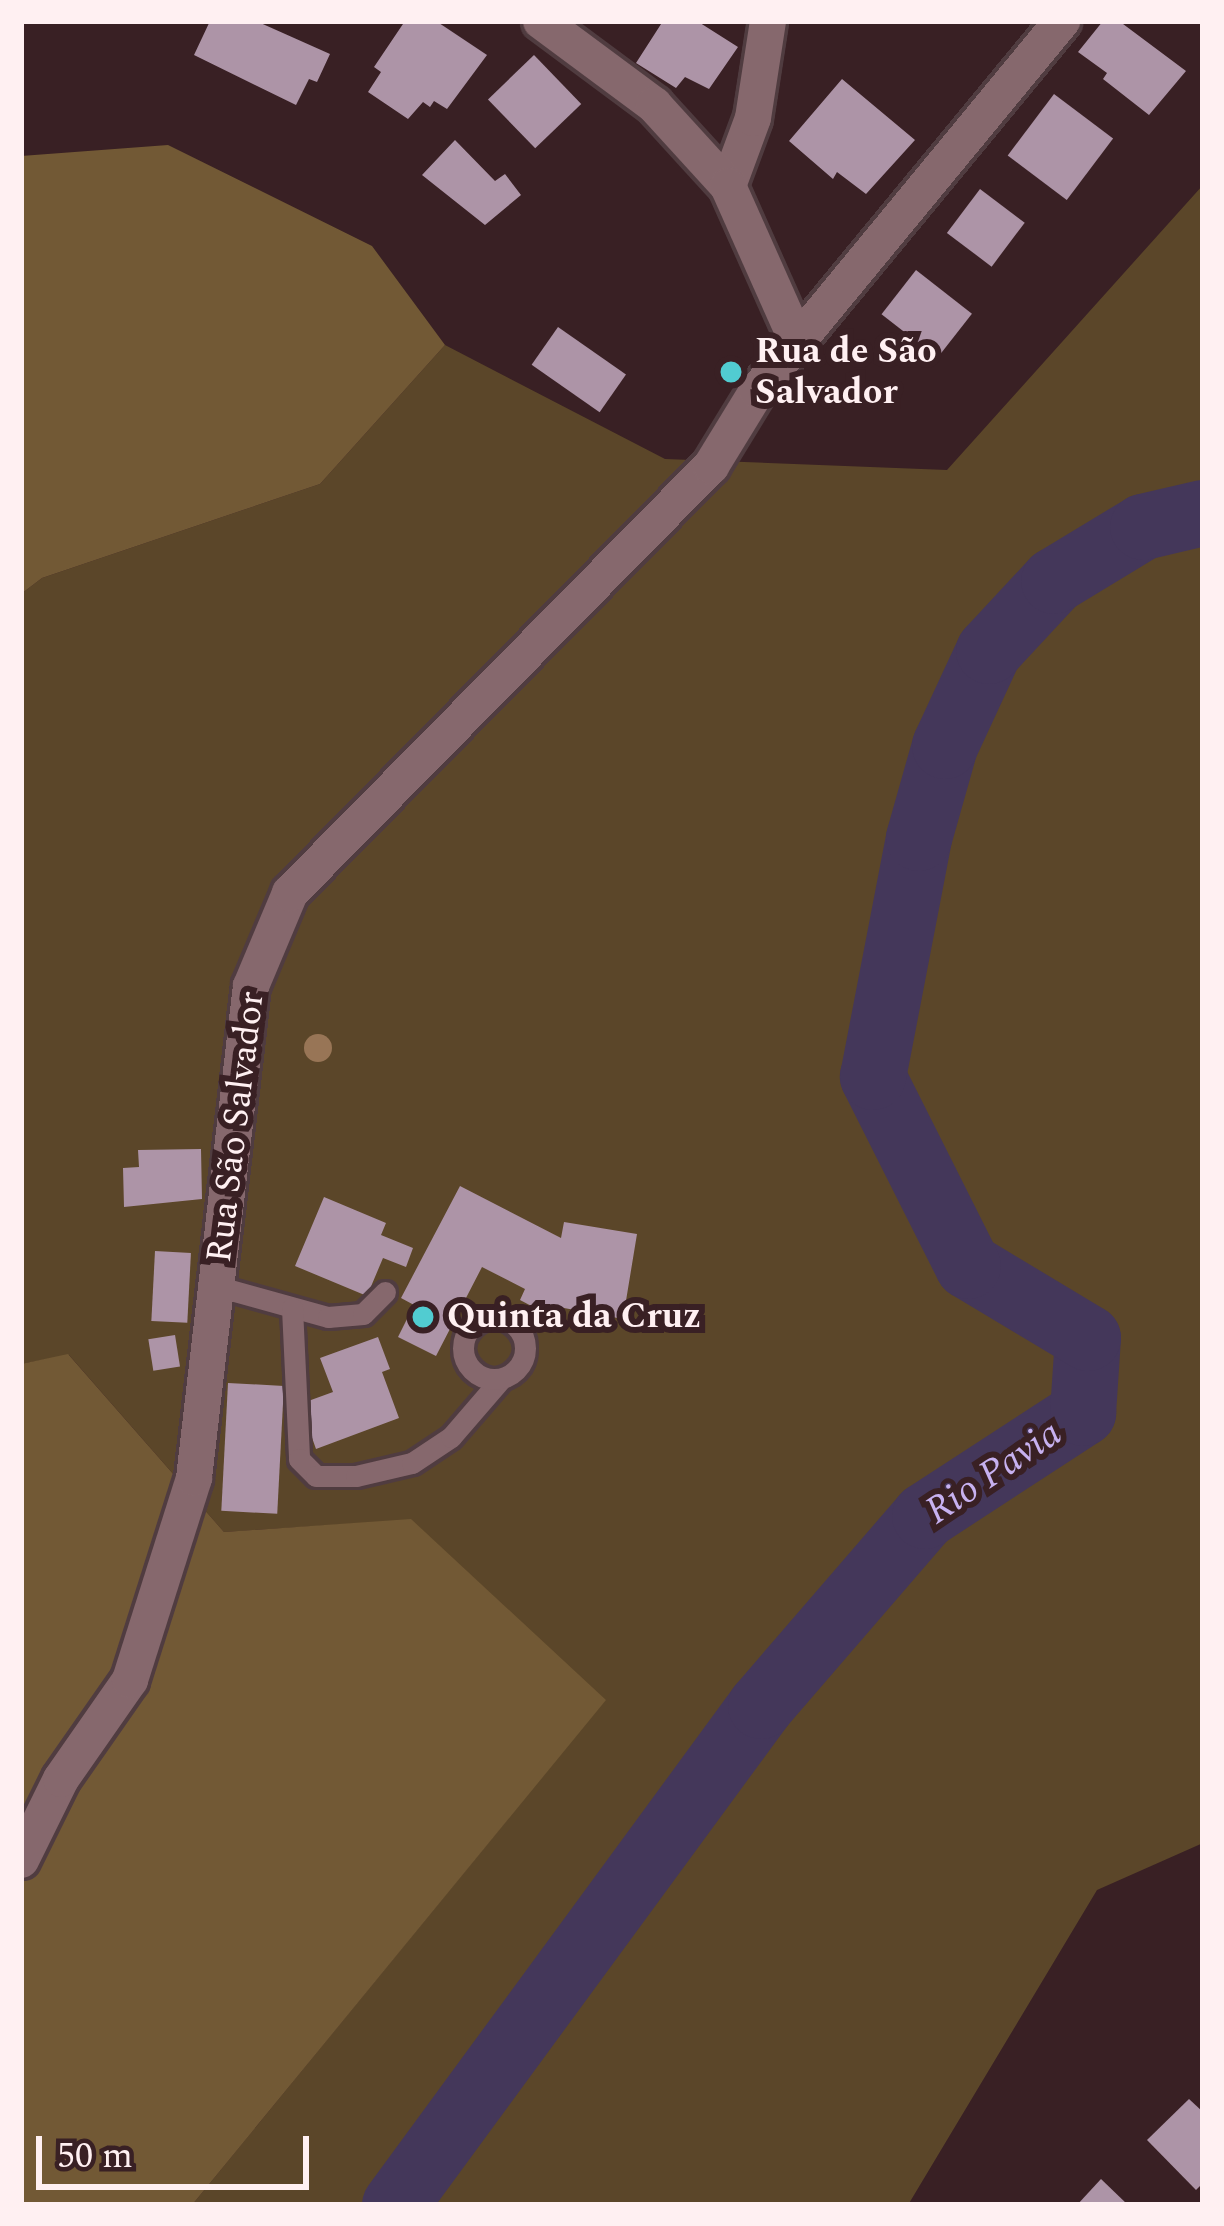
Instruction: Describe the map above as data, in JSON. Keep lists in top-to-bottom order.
{
  "streets": {
    "street": ["Rua São Salvador"]
  },
  "water": ["Rio Pavia"],
  "places": ["Rua de São Salvador", "Quinta da Cruz"],
  "scale_bar": "50 m"
}
